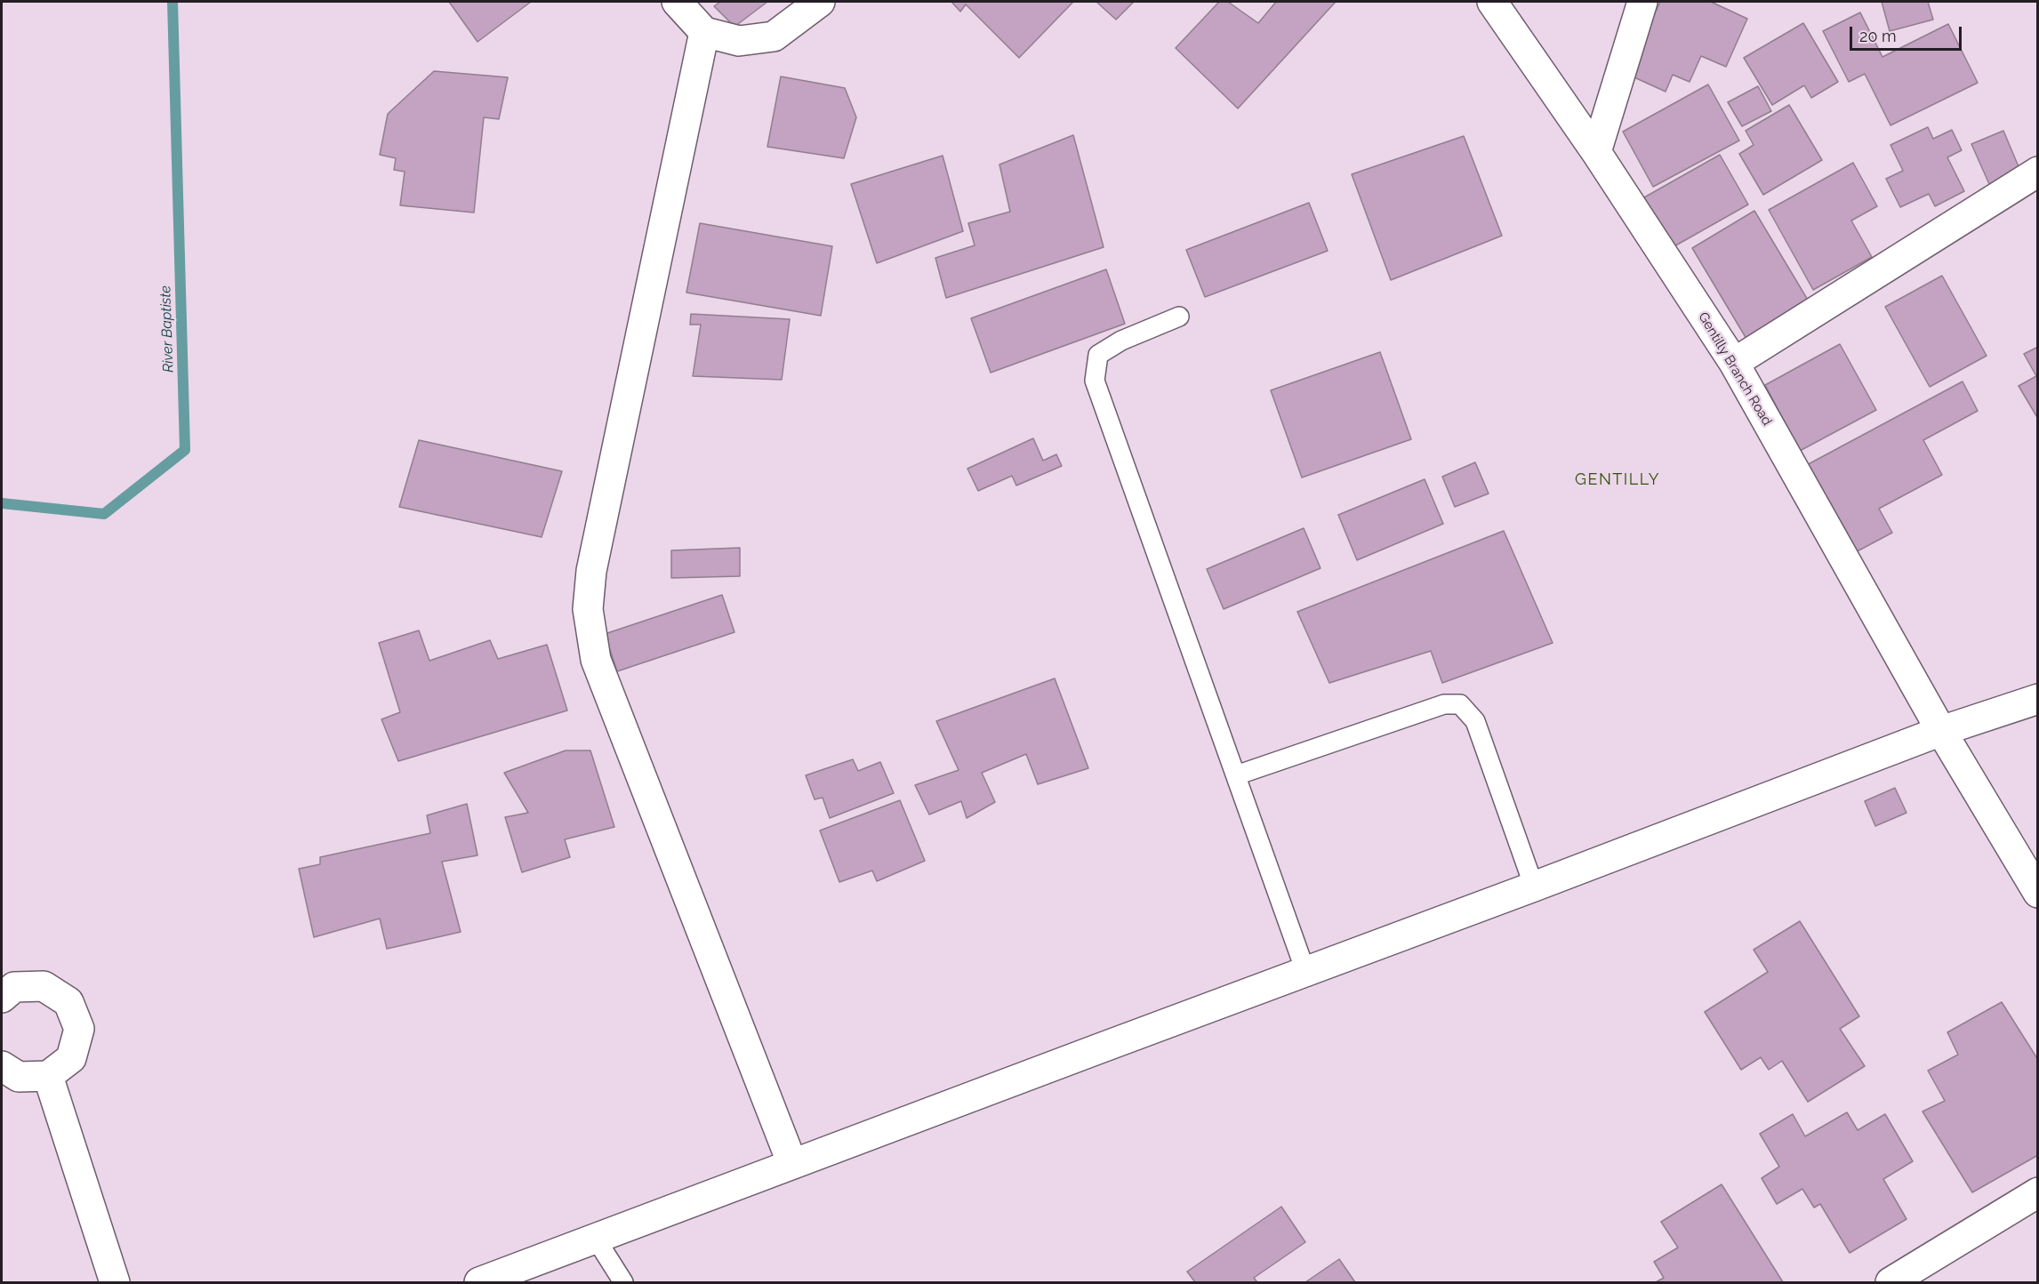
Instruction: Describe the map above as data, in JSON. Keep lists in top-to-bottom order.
{
  "streets": {
    "street": ["Gentilly Branch Road"]
  },
  "districts": ["GENTILLY"],
  "water": ["River Baptiste"],
  "scale_bar": "20 m"
}
